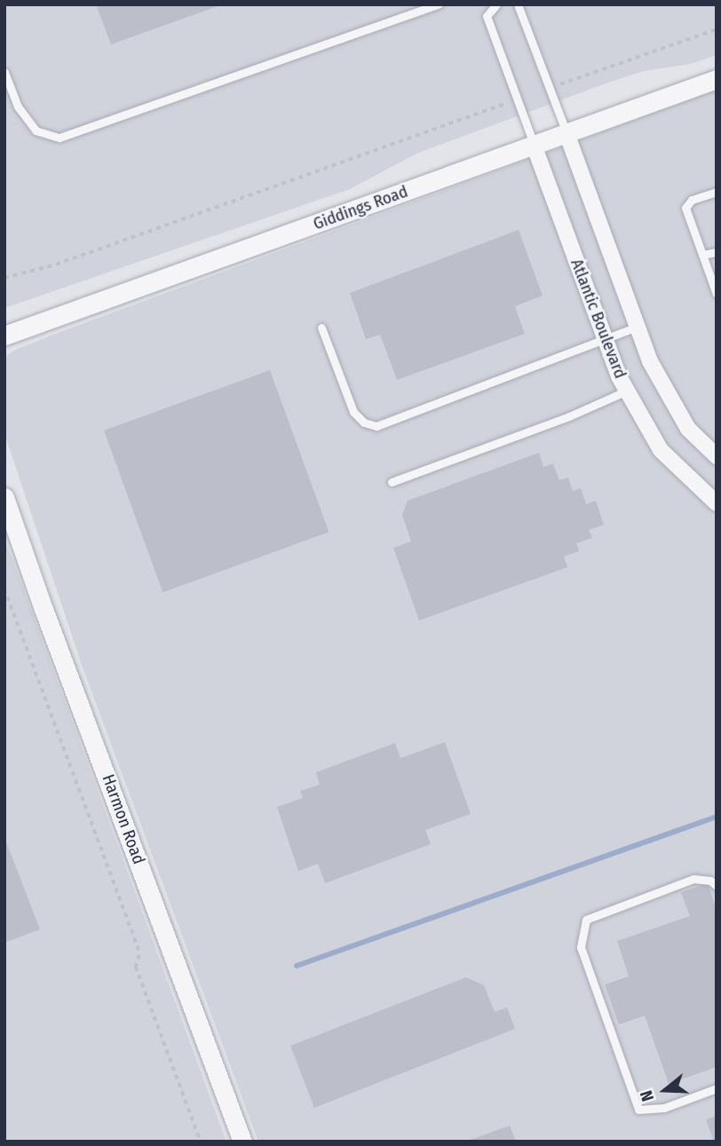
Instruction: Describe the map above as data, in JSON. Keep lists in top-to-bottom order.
{
  "streets": {
    "street": ["Giddings Road", "Atlantic Boulevard", "Harmon Road"]
  },
  "crossings": [
    ["Giddings Road", "Atlantic Boulevard"]
  ],
  "north": "left"
}
